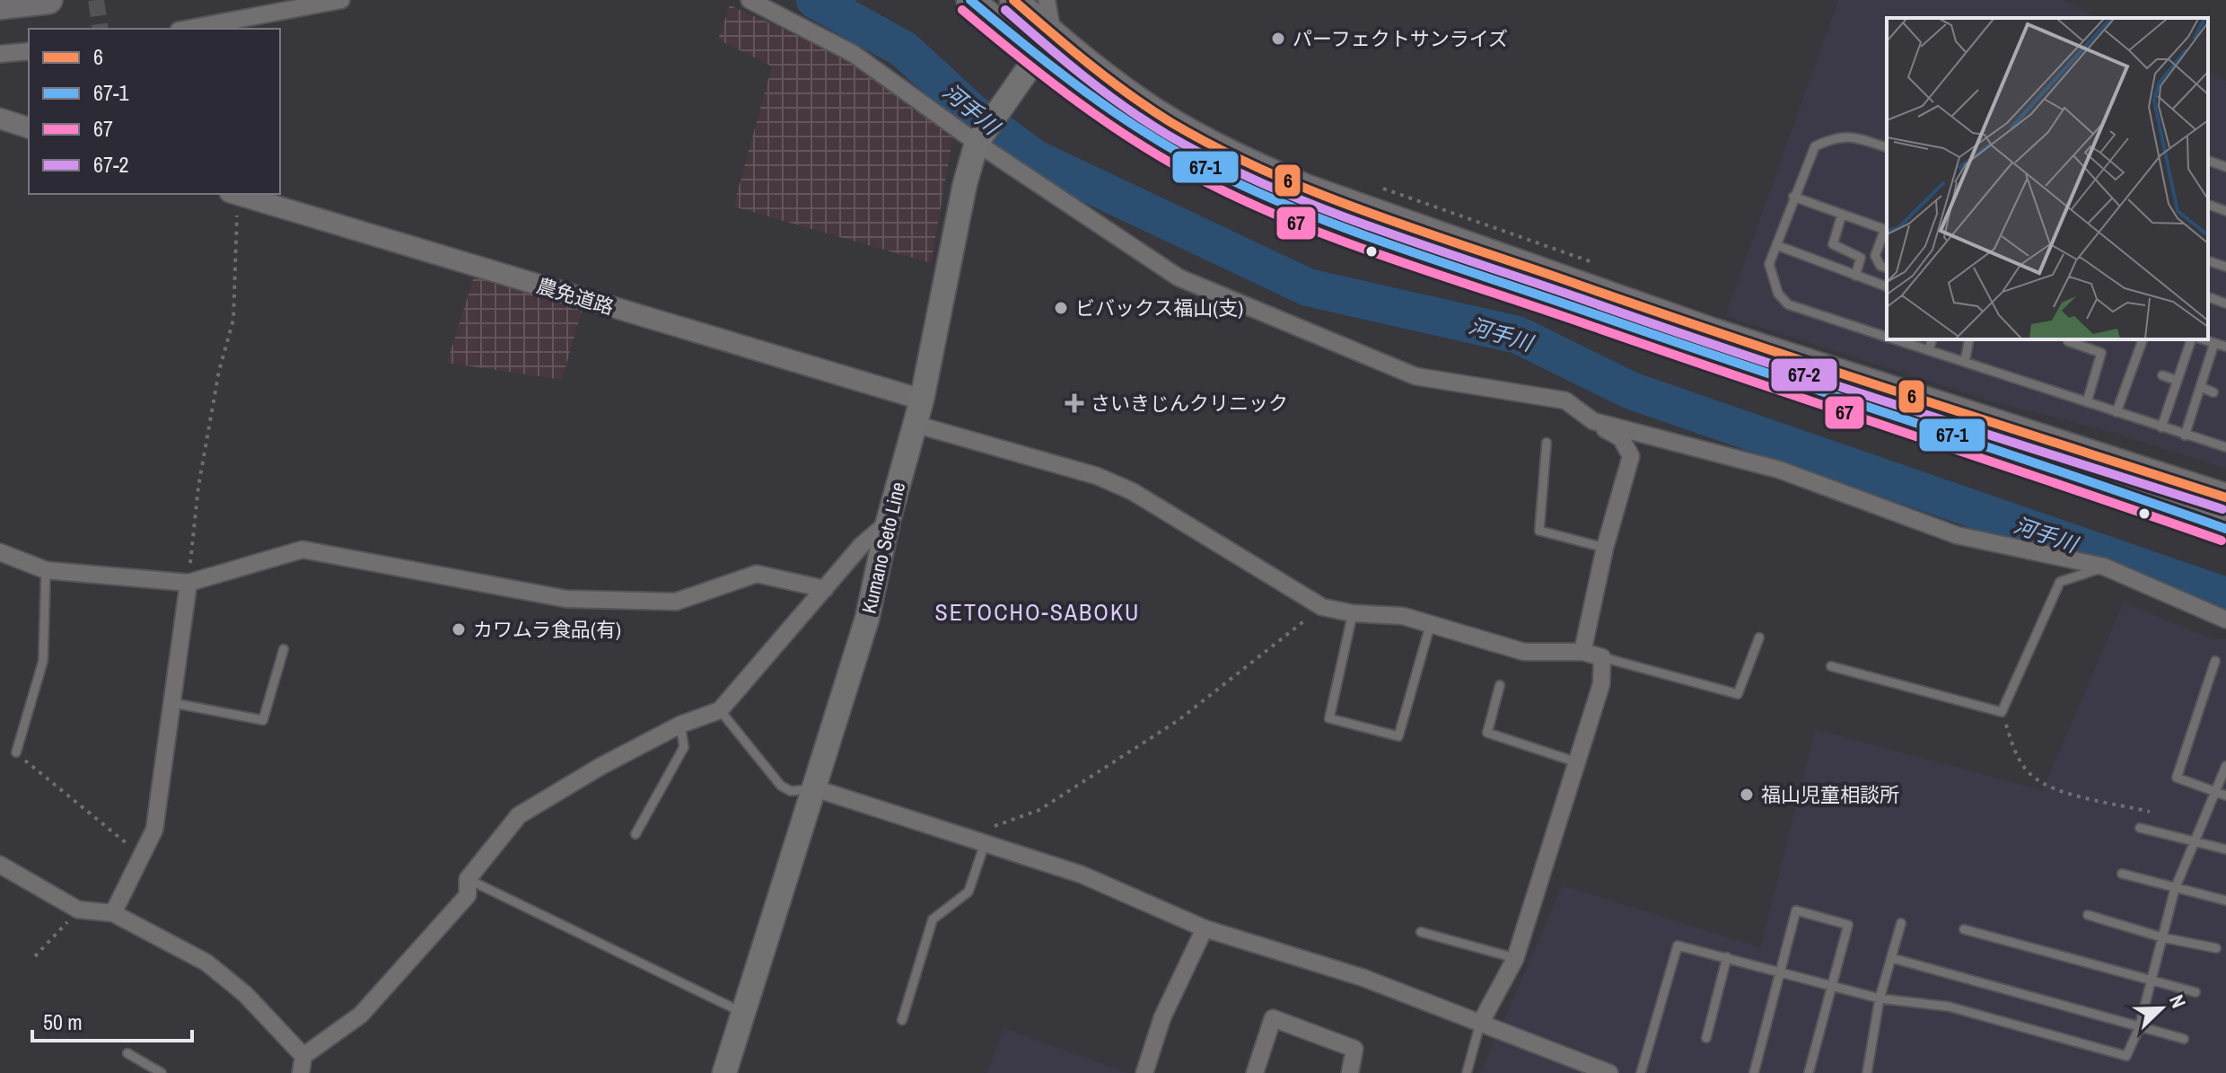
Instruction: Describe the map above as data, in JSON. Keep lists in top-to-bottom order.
{
  "streets": {
    "main road": ["Kumano Seto Line"],
    "street": ["農免道路"]
  },
  "crossings": [
    ["農免道路", "Kumano Seto Line"]
  ],
  "districts": ["SETOCHO-SABOKU"],
  "water": ["河手川"],
  "places": {
    "other": [
      "パーフェクトサンライズ",
      "ビバックス福山(支)",
      "カワムラ食品(有)",
      "福山児童相談所"
    ],
    "health": ["さいきじんクリニック"]
  },
  "lines": [
    "transit line 6",
    "transit line 67-1",
    "transit line 67",
    "transit line 67-2"
  ],
  "legend": [
    "6",
    "67-1",
    "67",
    "67-2"
  ],
  "scale_bar": "50 m",
  "north": "top right"
}
